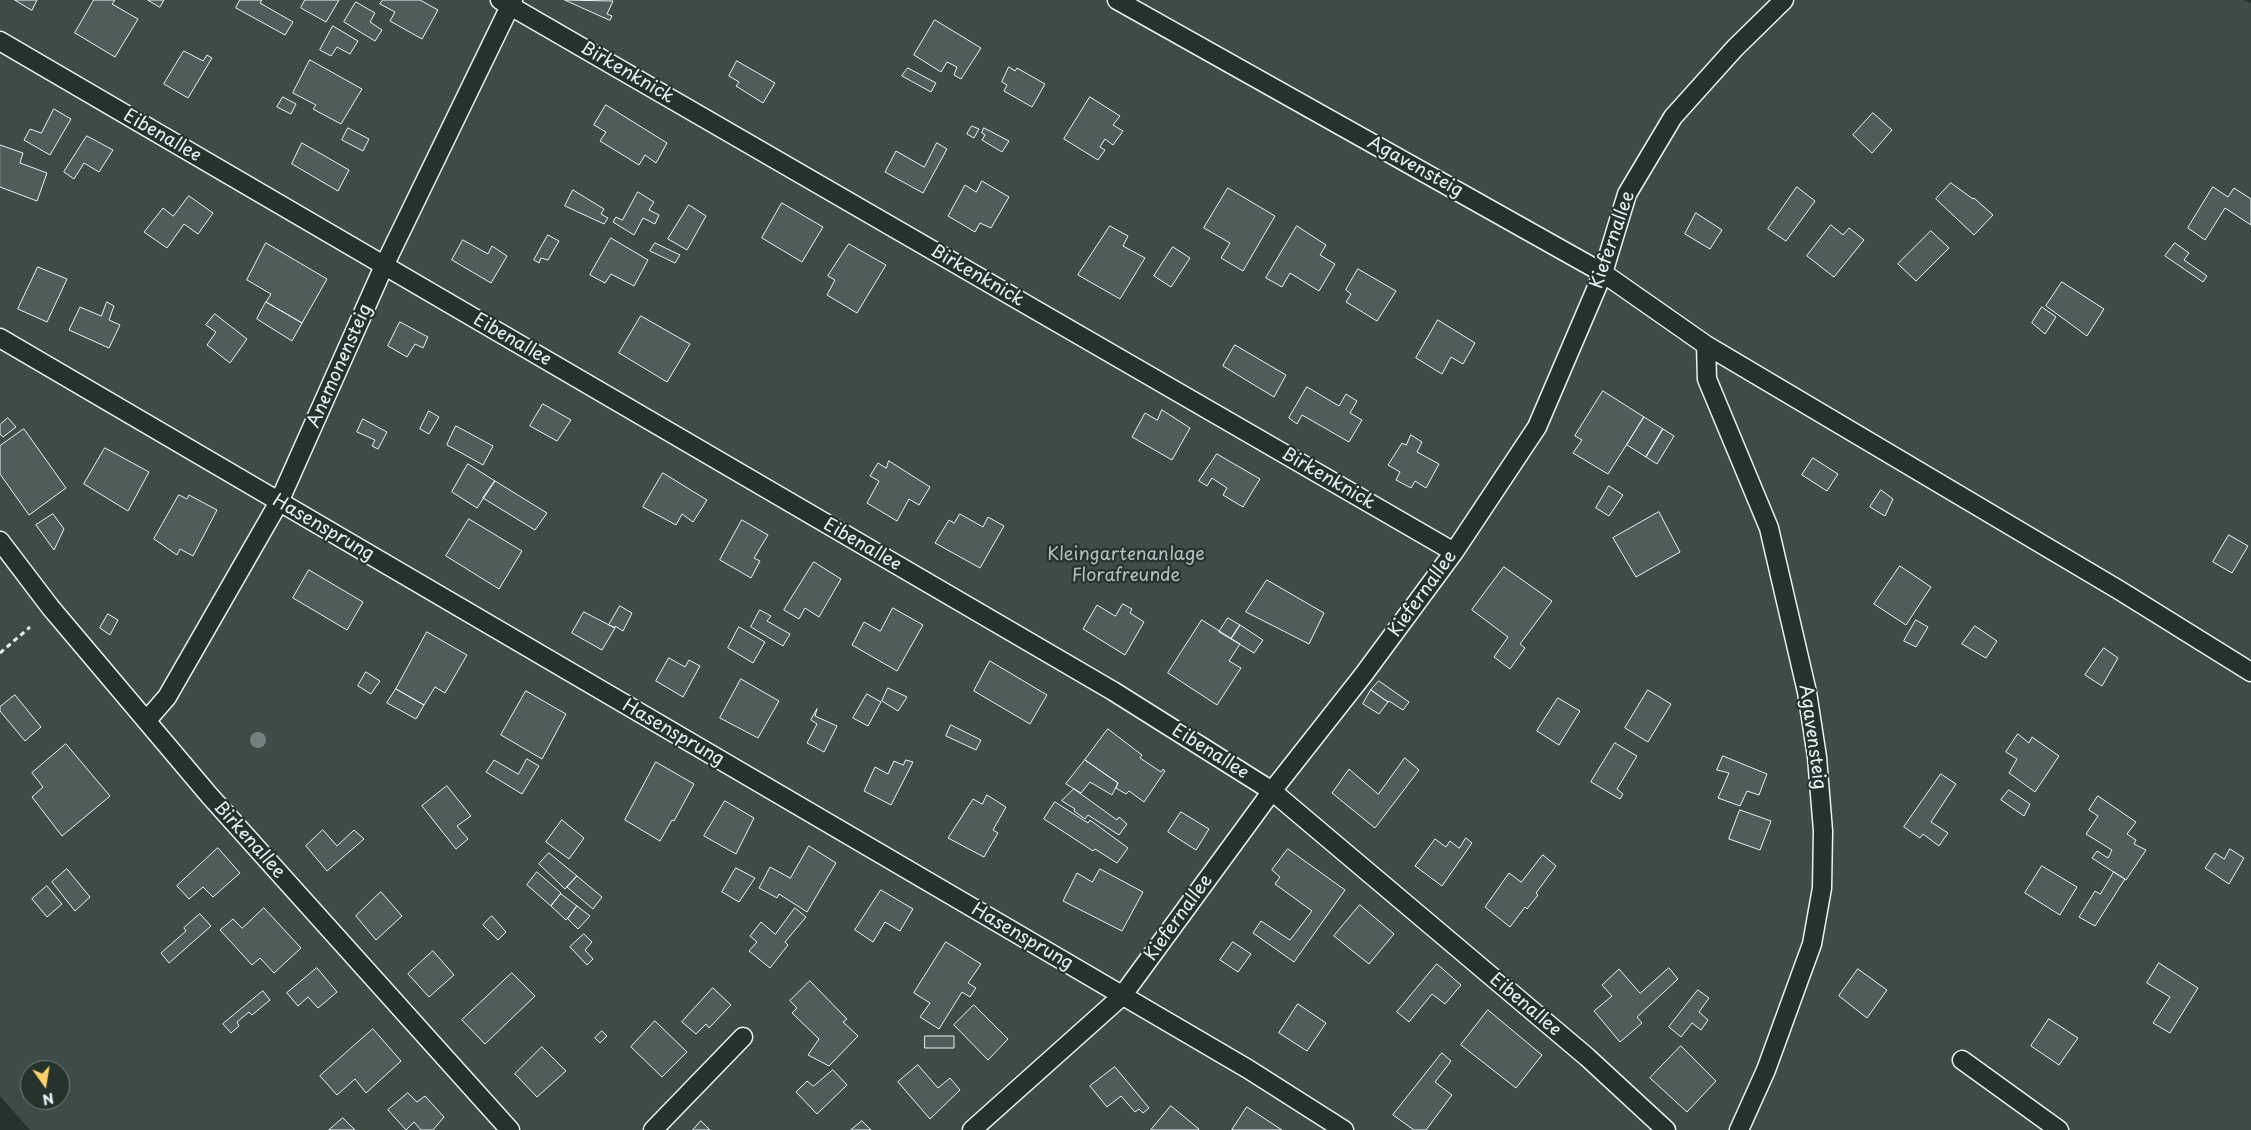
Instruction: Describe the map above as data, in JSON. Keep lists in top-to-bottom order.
{
  "streets": {
    "lane": [
      "Birkenknick",
      "Eibenallee",
      "Agavensteig",
      "Kiefernallee",
      "Anemonensteig",
      "Hasensprung",
      "Birkenallee"
    ]
  },
  "crossings": [
    ["Birkenknick", "Kiefernallee"],
    ["Birkenknick", "Anemonensteig"],
    ["Eibenallee", "Kiefernallee"],
    ["Eibenallee", "Anemonensteig"],
    ["Agavensteig", "Kiefernallee"],
    ["Kiefernallee", "Hasensprung"],
    ["Anemonensteig", "Hasensprung"],
    ["Anemonensteig", "Birkenallee"]
  ],
  "parks": ["Kleingartenanlage Florafreunde"],
  "north": "bottom"
}
